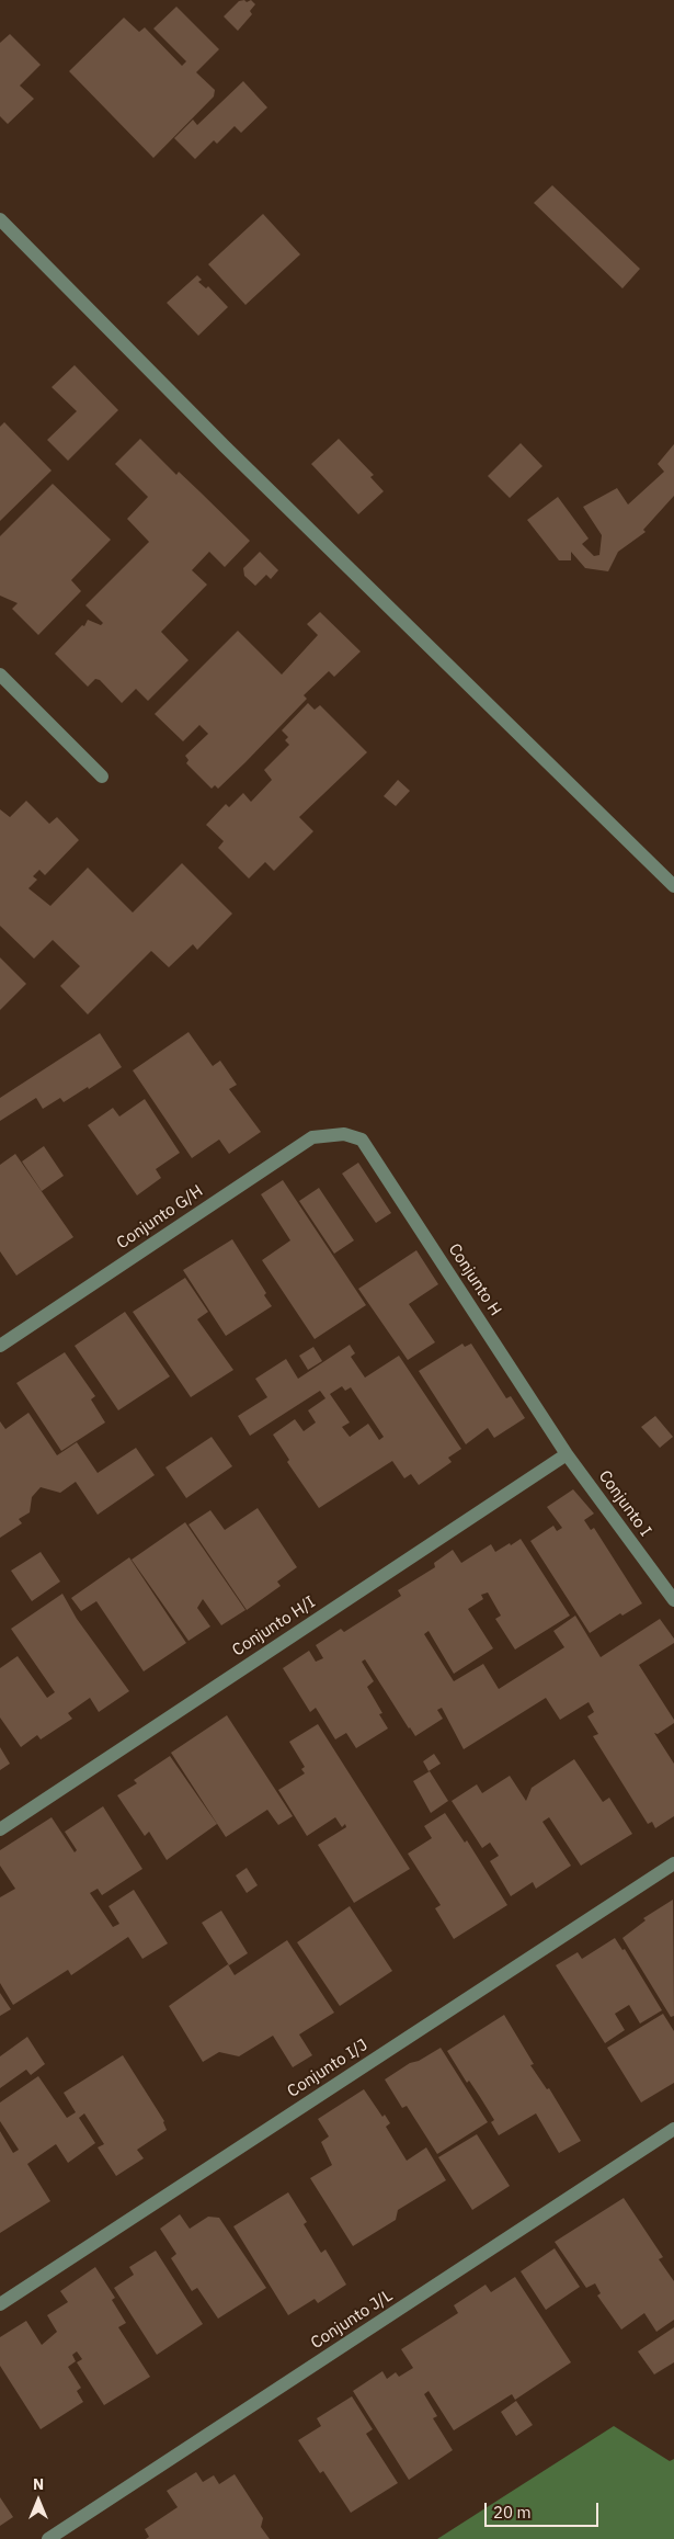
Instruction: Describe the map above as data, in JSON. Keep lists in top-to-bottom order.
{
  "streets": {
    "street": [
      "Conjunto G/H",
      "Conjunto H",
      "Conjunto I",
      "Conjunto H/I",
      "Conjunto I/J",
      "Conjunto J/L"
    ]
  },
  "crossings": [
    ["Conjunto G/H", "Conjunto H"],
    ["Conjunto H", "Conjunto I"],
    ["Conjunto H", "Conjunto H/I"],
    ["Conjunto I", "Conjunto H/I"]
  ],
  "scale_bar": "20 m",
  "north": "top"
}
